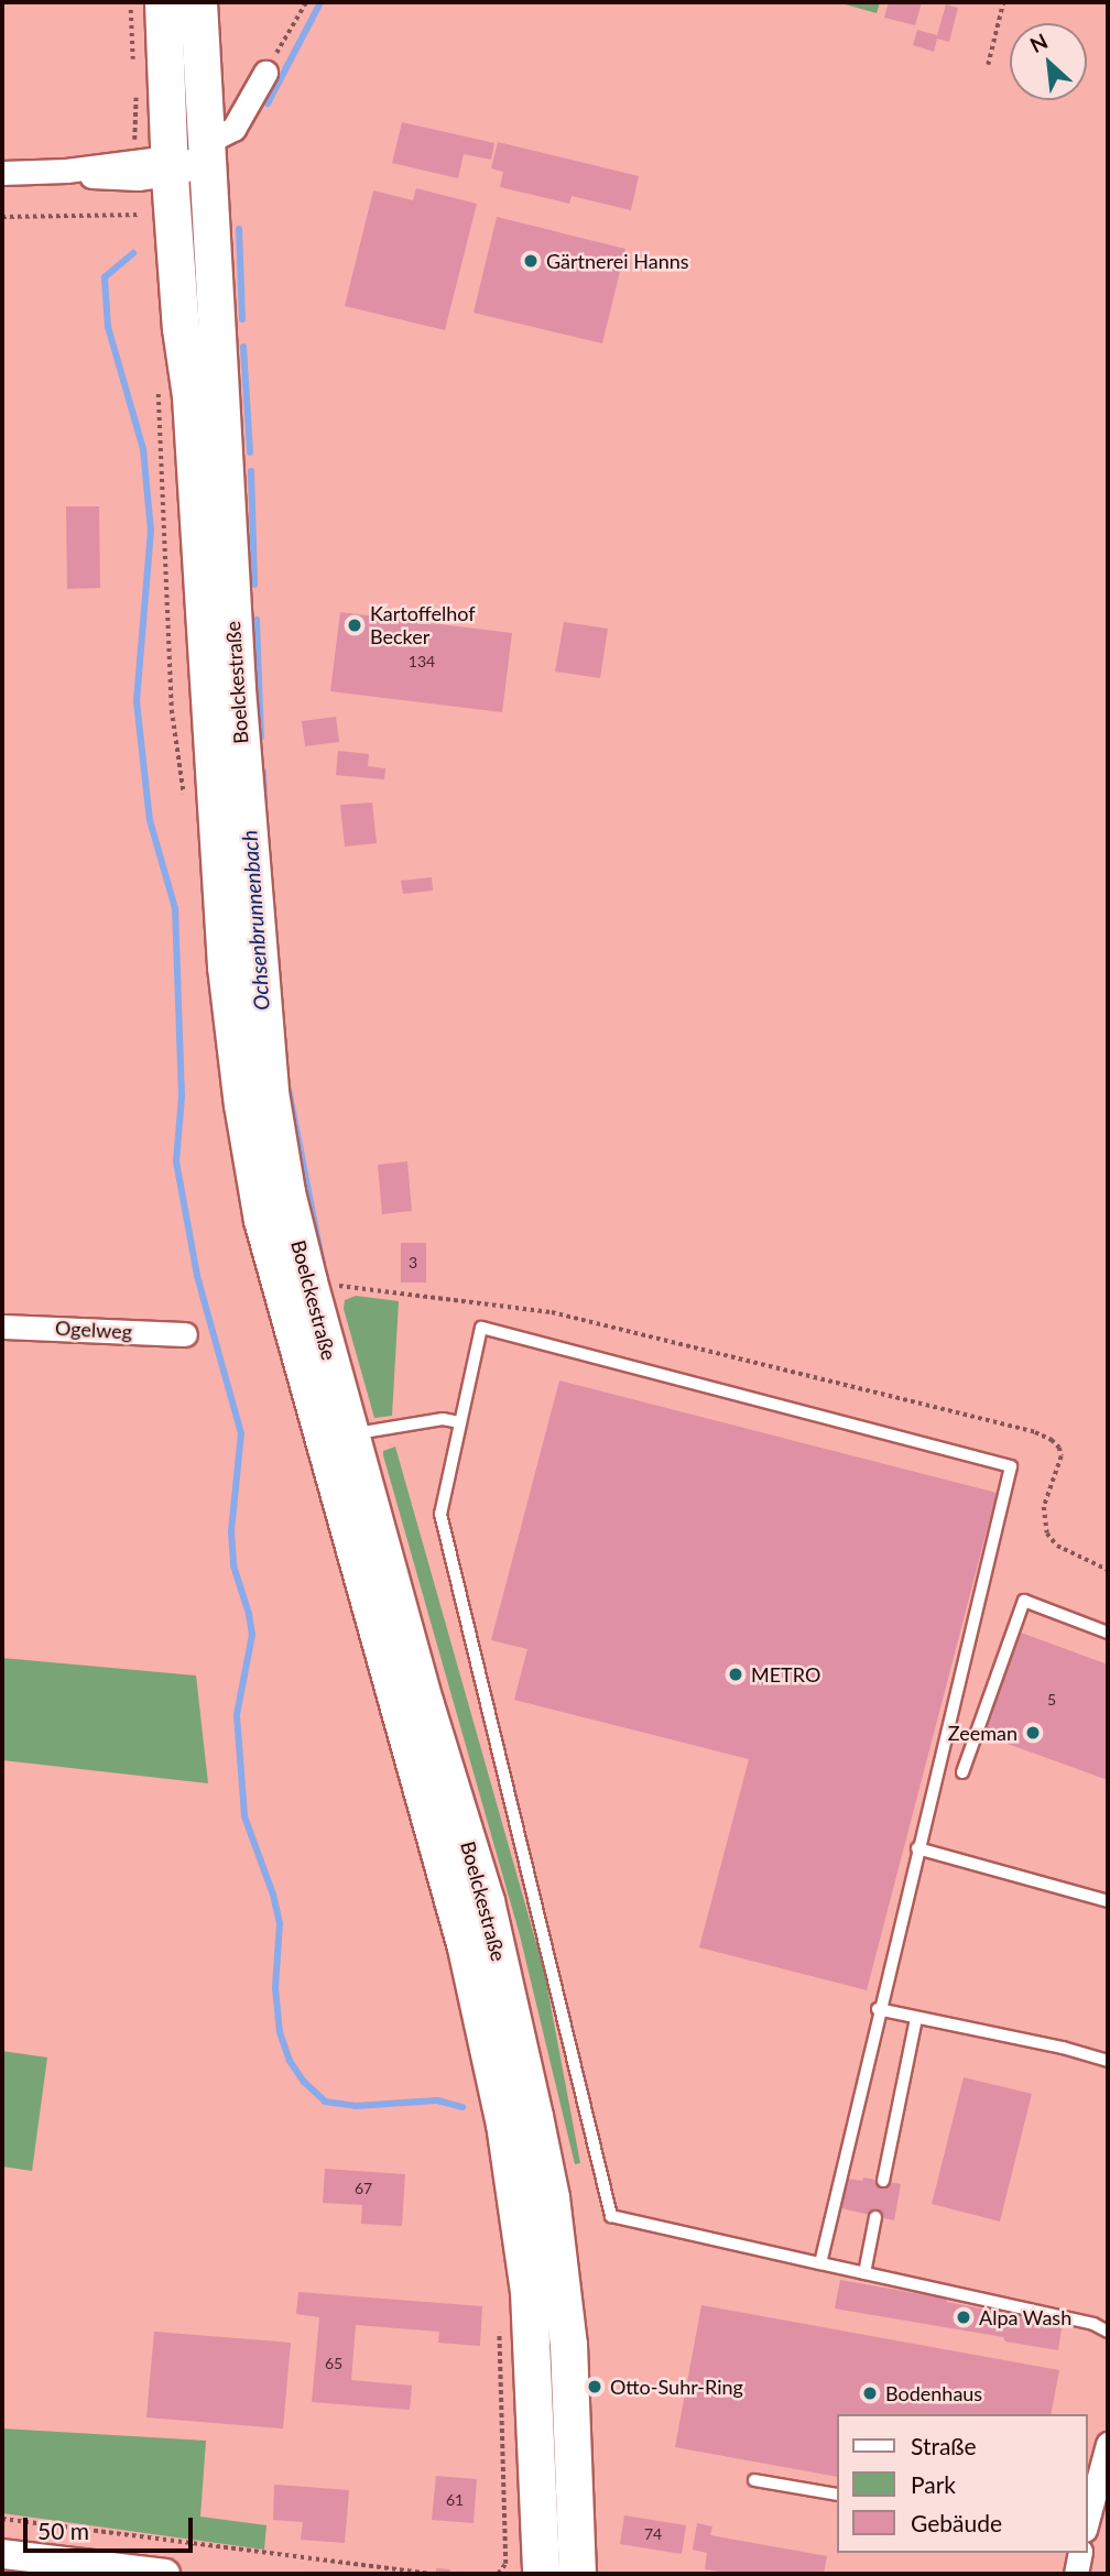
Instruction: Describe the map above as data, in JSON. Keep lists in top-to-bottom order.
{
  "streets": {
    "main road": ["Boelckestraße"],
    "street": ["Ogelweg"]
  },
  "water": ["Ochsenbrunnenbach"],
  "places": [
    "Gärtnerei Hanns",
    "Kartoffelhof Becker",
    "METRO",
    "Zeeman",
    "Alpa Wash",
    "Otto-Suhr-Ring",
    "Bodenhaus"
  ],
  "house_numbers": [
    "134",
    "3",
    "5",
    "67",
    "65",
    "61",
    "74"
  ],
  "legend": ["Straße", "Park", "Gebäude"],
  "scale_bar": "50 m",
  "north": "top left"
}
